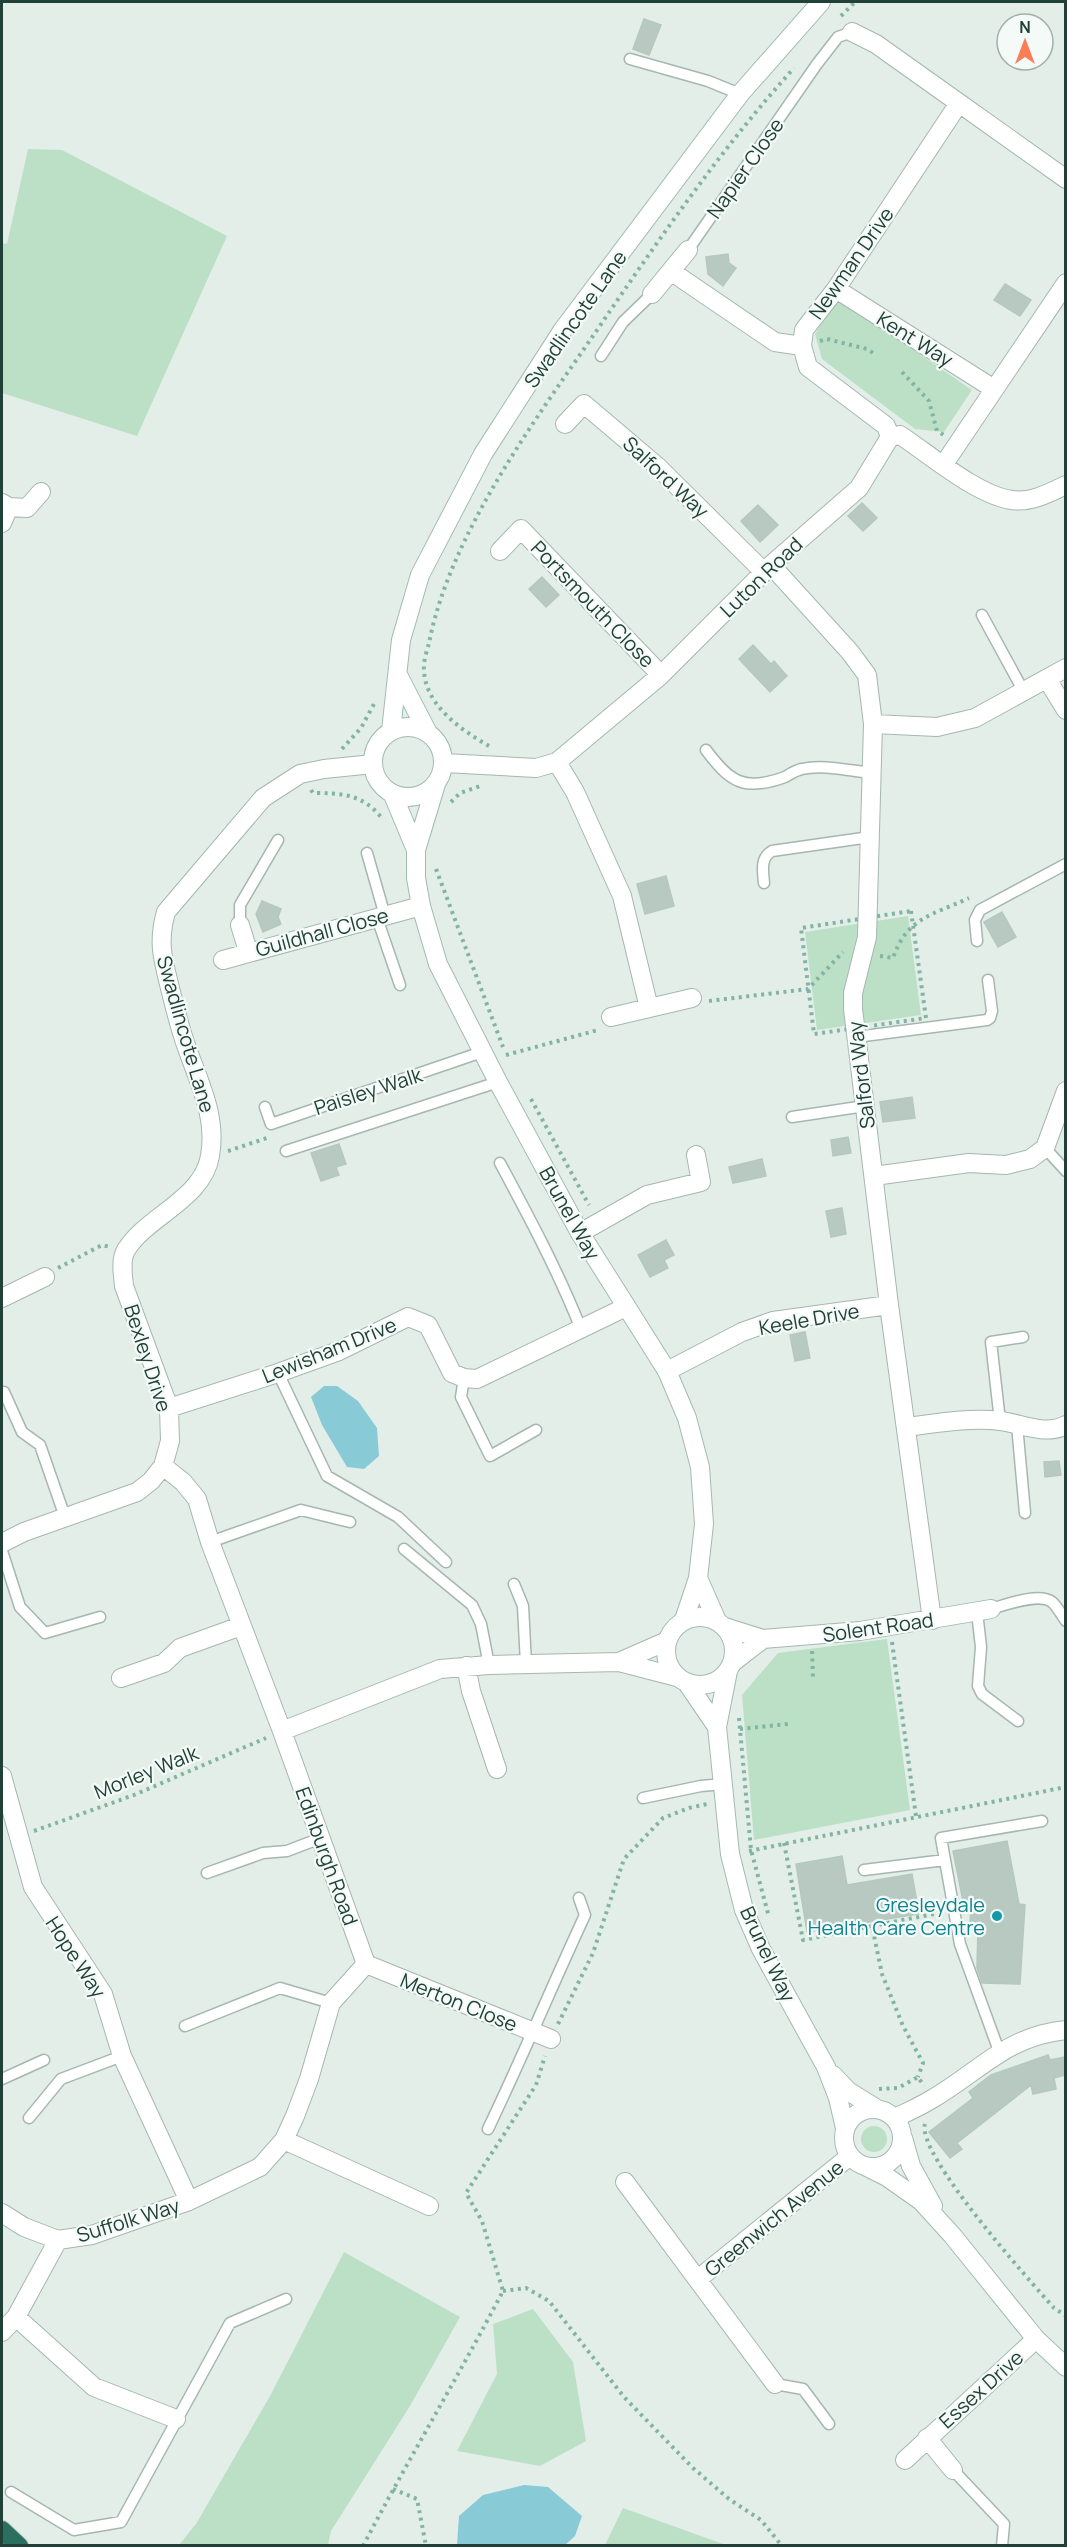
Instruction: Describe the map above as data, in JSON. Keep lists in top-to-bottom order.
{
  "streets": {
    "street": [
      "Napier Close",
      "Newman Drive",
      "Swadlincote Lane",
      "Kent Way",
      "Salford Way",
      "Luton Road",
      "Portsmouth Close",
      "Guildhall Close",
      "Brunel Way",
      "Keele Drive",
      "Lewisham Drive",
      "Bexley Drive",
      "Solent Road",
      "Edinburgh Road",
      "Hope Way",
      "Merton Close",
      "Greenwich Avenue",
      "Suffolk Way",
      "Essex Drive"
    ],
    "lane": ["Paisley Walk"],
    "path": ["Morley Walk"]
  },
  "crossings": [
    ["Newman Drive", "Kent Way"],
    ["Swadlincote Lane", "Luton Road"],
    ["Swadlincote Lane", "Brunel Way"],
    ["Swadlincote Lane", "Bexley Drive"],
    ["Salford Way", "Luton Road"],
    ["Salford Way", "Keele Drive"],
    ["Salford Way", "Solent Road"],
    ["Luton Road", "Portsmouth Close"],
    ["Luton Road", "Brunel Way"],
    ["Guildhall Close", "Brunel Way"],
    ["Paisley Walk", "Brunel Way"],
    ["Brunel Way", "Keele Drive"],
    ["Brunel Way", "Solent Road"],
    ["Brunel Way", "Greenwich Avenue"],
    ["Lewisham Drive", "Bexley Drive"],
    ["Bexley Drive", "Edinburgh Road"],
    ["Morley Walk", "Edinburgh Road"],
    ["Morley Walk", "Hope Way"],
    ["Edinburgh Road", "Merton Close"],
    ["Hope Way", "Suffolk Way"]
  ],
  "places": ["Gresleydale Health Care Centre"],
  "north": "top"
}
